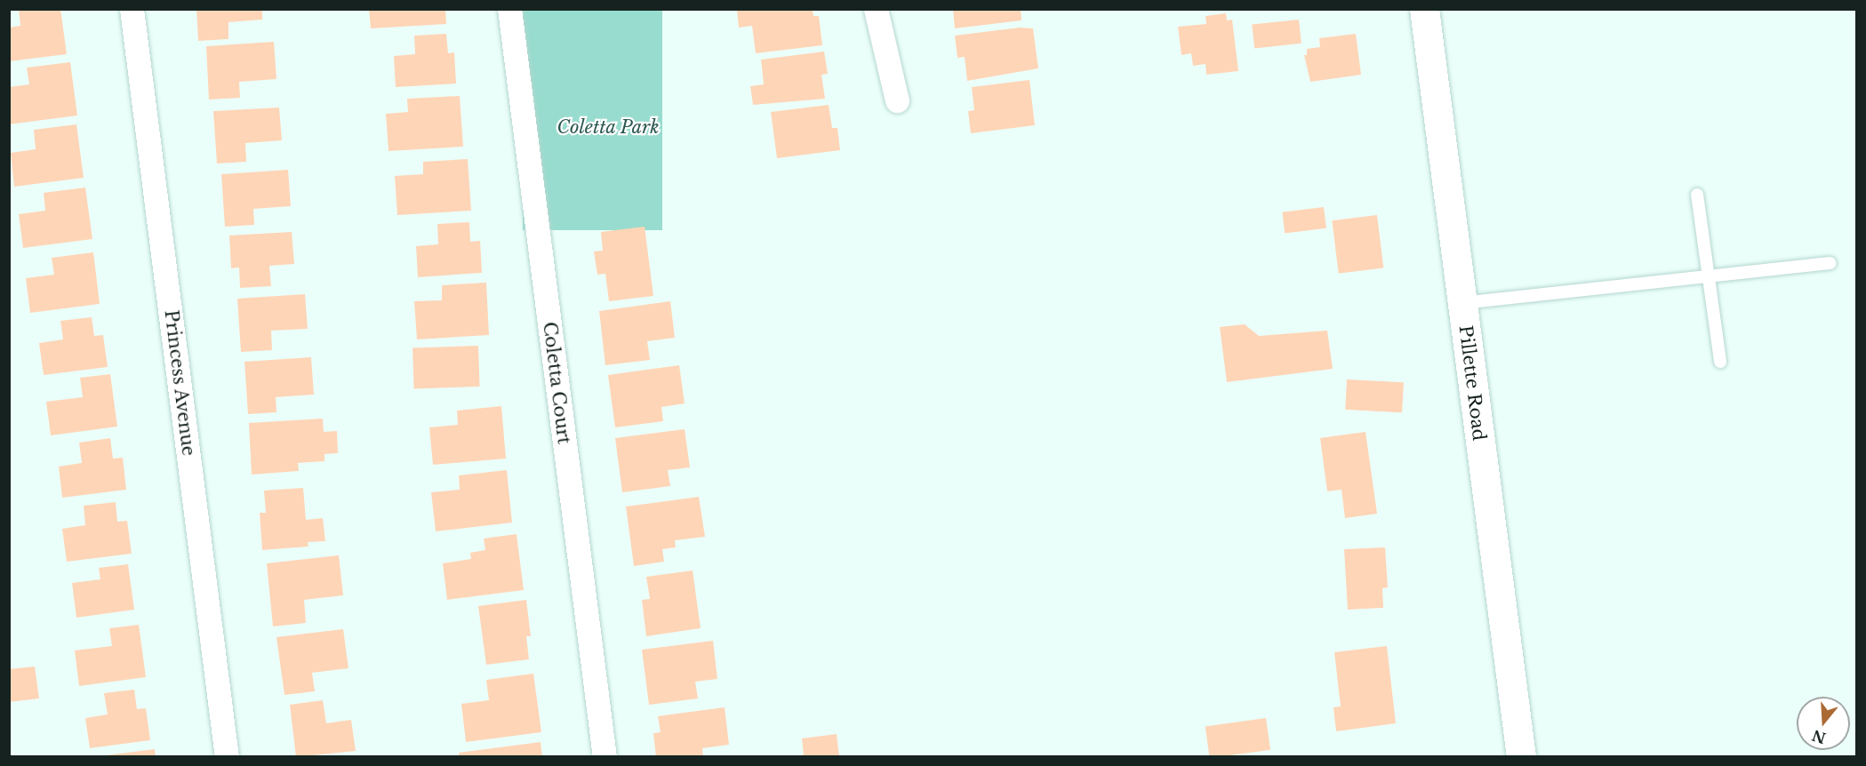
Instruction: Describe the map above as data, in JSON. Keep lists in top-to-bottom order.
{
  "streets": {
    "street": ["Princess Avenue", "Coletta Court", "Pillette Road"]
  },
  "parks": ["Coletta Park"],
  "north": "bottom"
}
